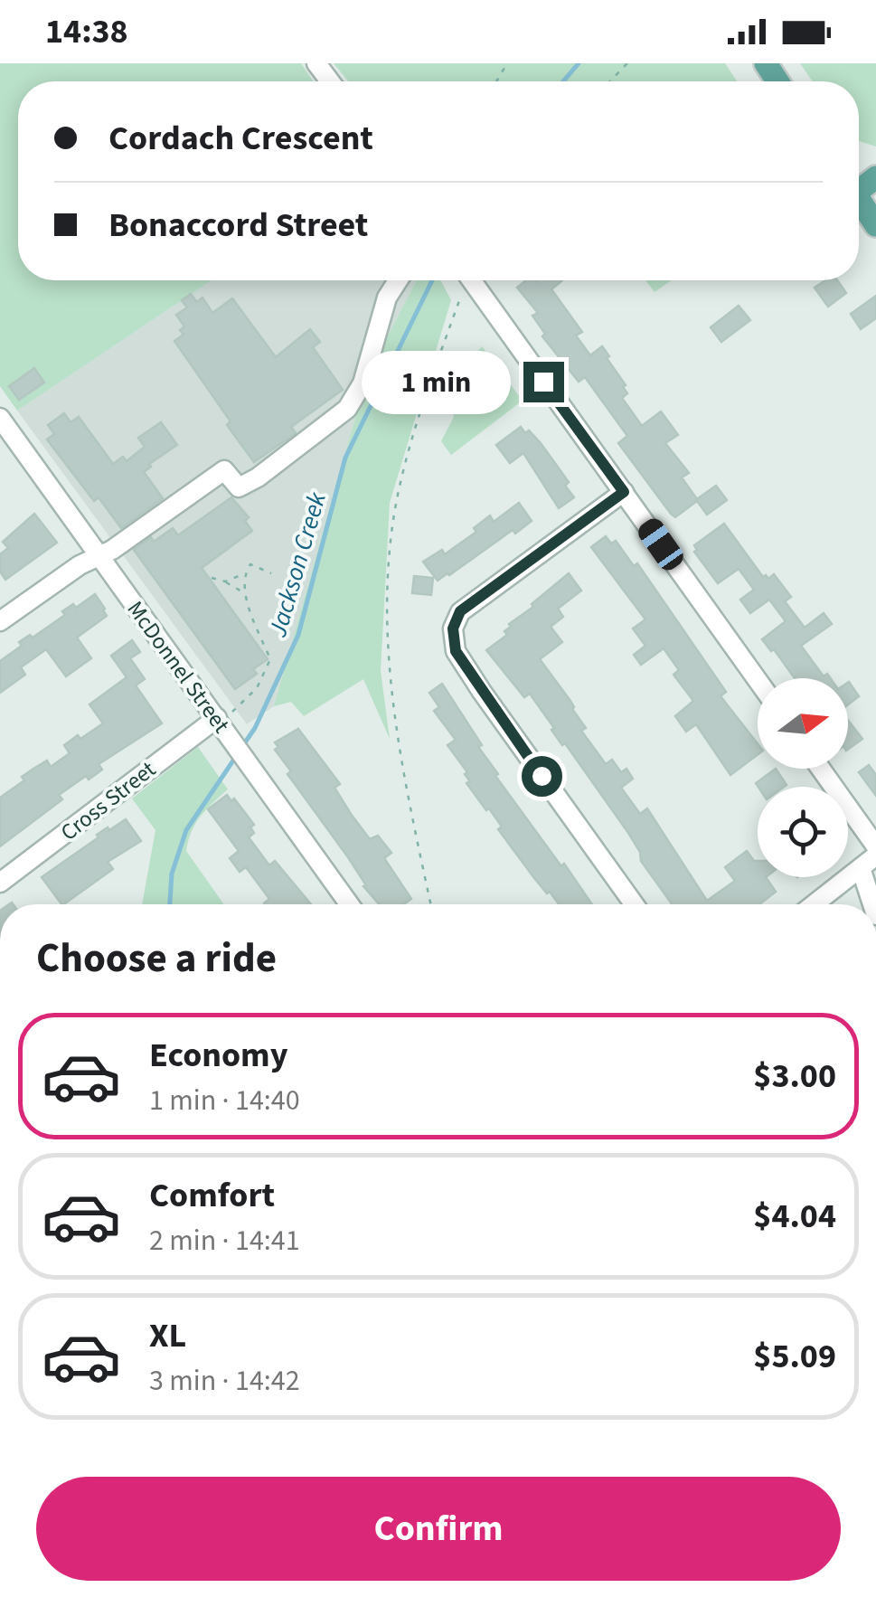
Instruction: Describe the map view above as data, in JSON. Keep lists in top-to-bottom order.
{
  "streets": {
    "street": ["McDonnel Street", "Cross Street"]
  },
  "crossings": [
    ["McDonnel Street", "Cross Street"]
  ],
  "water": ["Jackson Creek"],
  "north": "right",
  "page": {
    "status": "14:38",
    "banner": ["Cordach Crescent", "Bonaccord Street"],
    "bubble": "1 min",
    "heading": "Choose a ride",
    "list": [
      {
        "name": "Economy",
        "note": "1 min · 14:40",
        "value": "$3.00"
      },
      {
        "name": "Comfort",
        "note": "2 min · 14:41",
        "value": "$4.04"
      },
      {
        "name": "XL",
        "note": "3 min · 14:42",
        "value": "$5.09"
      }
    ],
    "buttons": "Confirm"
  }
}
